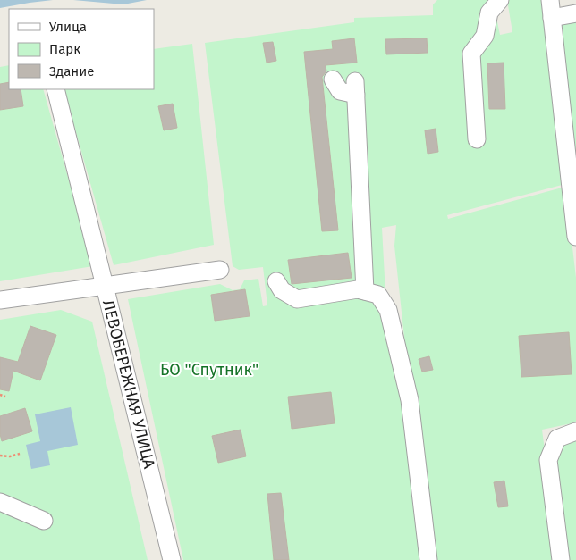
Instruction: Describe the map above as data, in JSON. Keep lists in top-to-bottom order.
{
  "streets": {
    "street": ["ЛЕВОБЕРЕЖНАЯ УЛИЦА"]
  },
  "parks": ["БО \"Спутник\""],
  "legend": ["Улица", "Парк", "Здание"]
}
